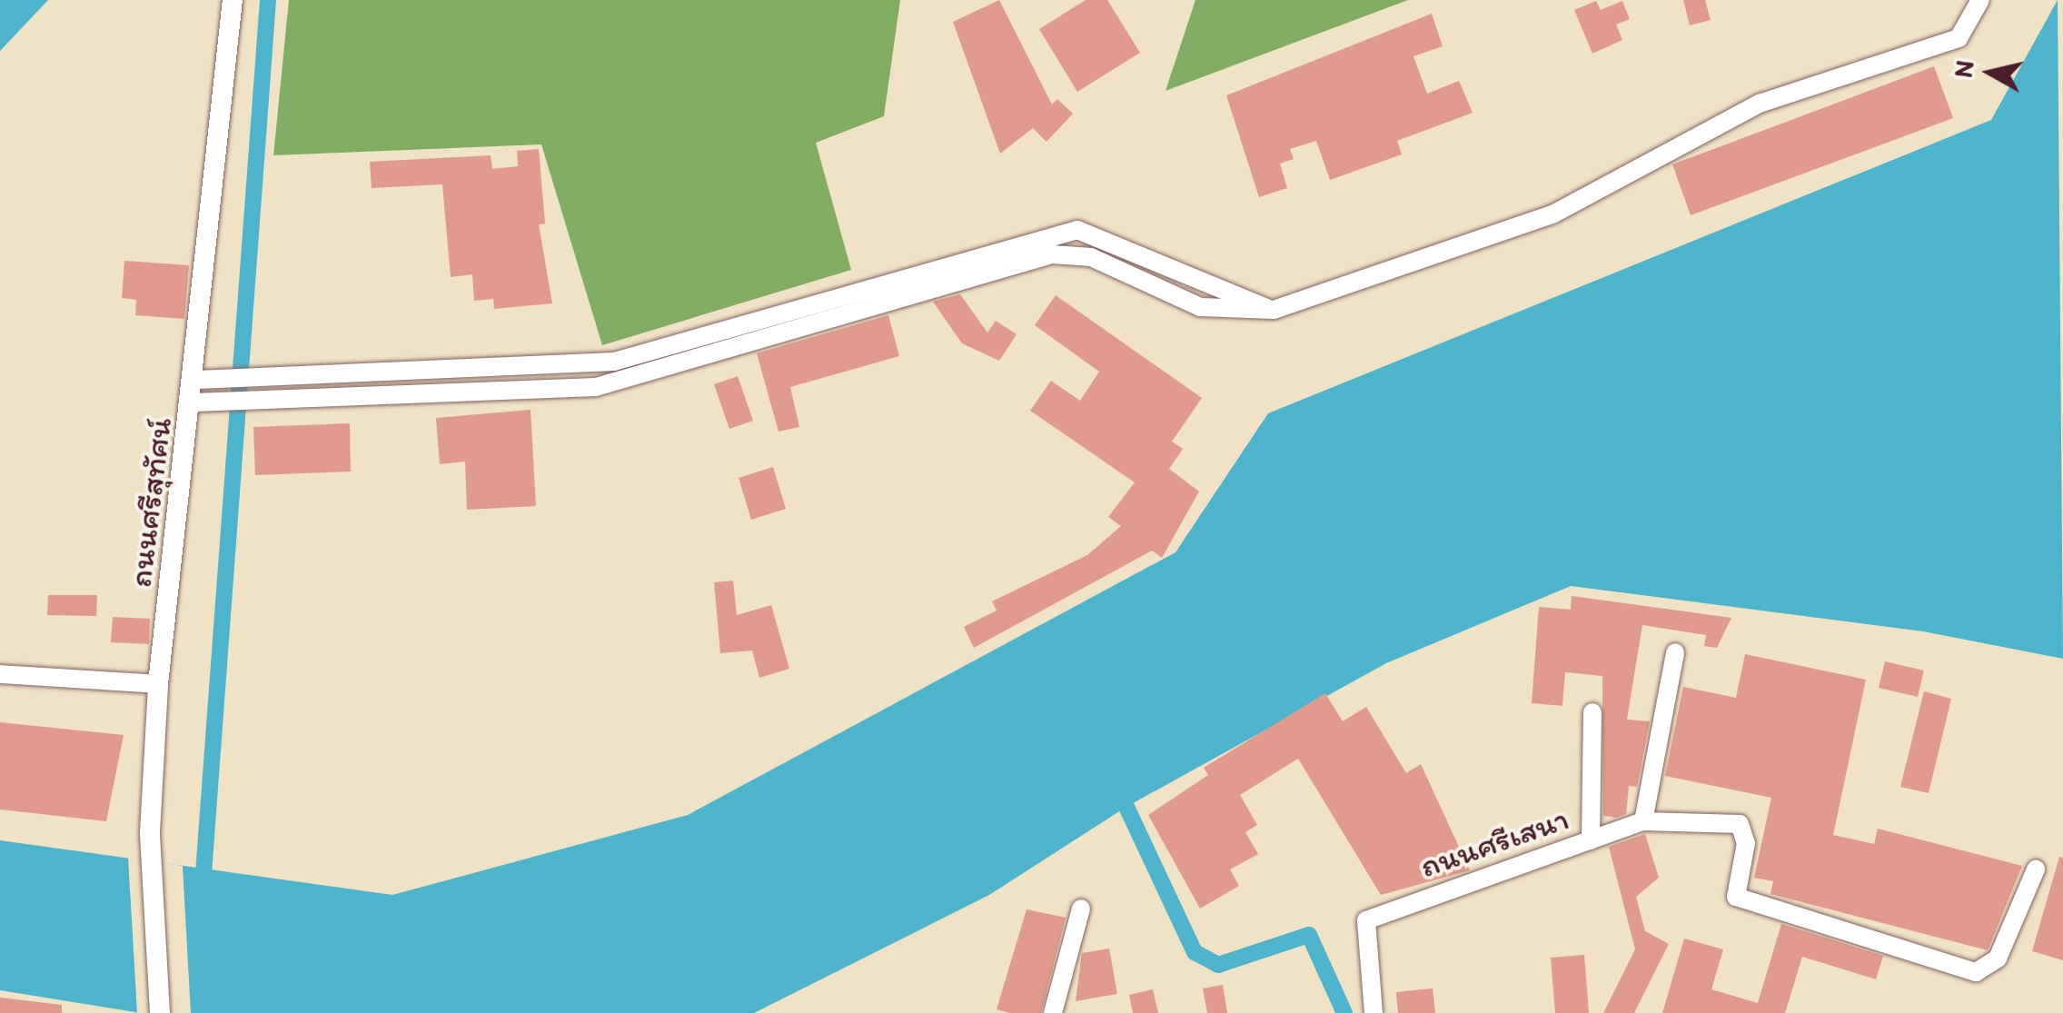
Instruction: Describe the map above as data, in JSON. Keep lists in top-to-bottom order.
{
  "streets": {
    "street": ["ถนนศรีสุทัศน์", "ถนนศรีเสนา"]
  },
  "north": "left"
}
